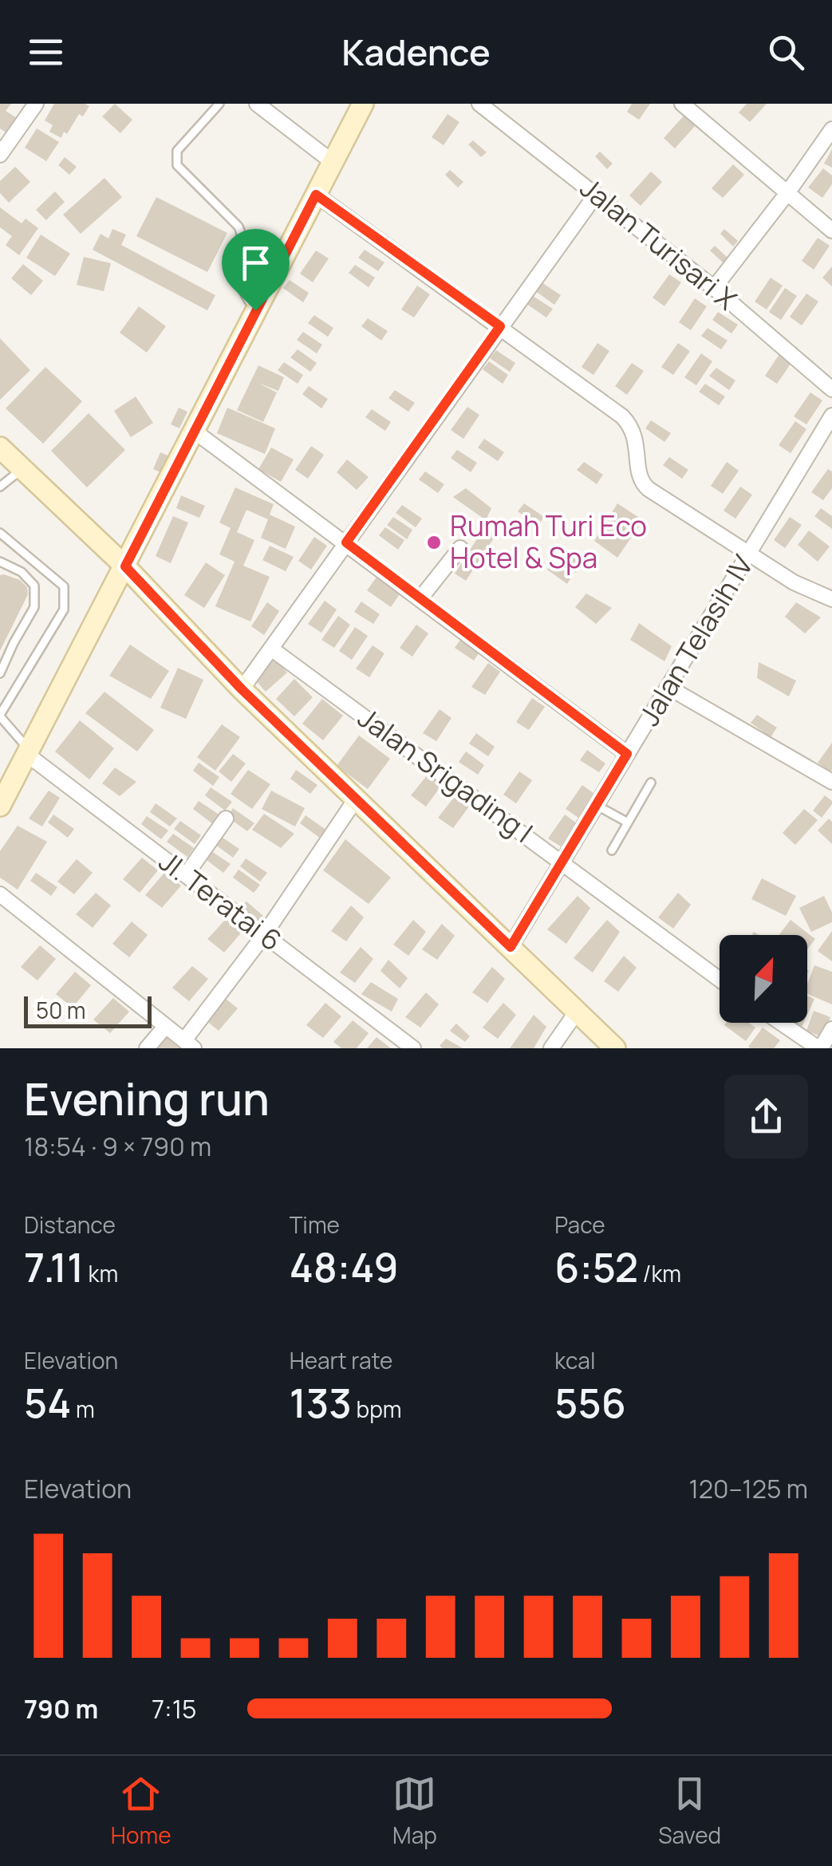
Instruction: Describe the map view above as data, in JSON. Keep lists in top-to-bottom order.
{
  "streets": {
    "street": [
      "Jalan Turisari X",
      "Jalan Telasih IV",
      "Jalan Srigading I",
      "Jl. Teratai 6"
    ]
  },
  "crossings": [
    ["Jalan Telasih IV", "Jalan Srigading I"]
  ],
  "places": ["Rumah Turi Eco Hotel & Spa"],
  "scale_bar": "50 m",
  "north": "top right",
  "page": {
    "header": "Kadence",
    "scale": "50 m",
    "heading": ["Evening run", "18:54 · 9 × 790 m"],
    "stats": [
      ["Distance", "7.11 km"],
      ["Time", "48:49"],
      ["Pace", "6:52 /km"],
      ["Elevation", "54 m"],
      ["Heart rate", "133 bpm"],
      ["kcal", "556"]
    ],
    "chart": ["Elevation", "120–125 m"],
    "list": [
      {
        "name": "790 m",
        "note": "7:15"
      }
    ],
    "tabs": ["Home", "Map", "Saved"]
  }
}
